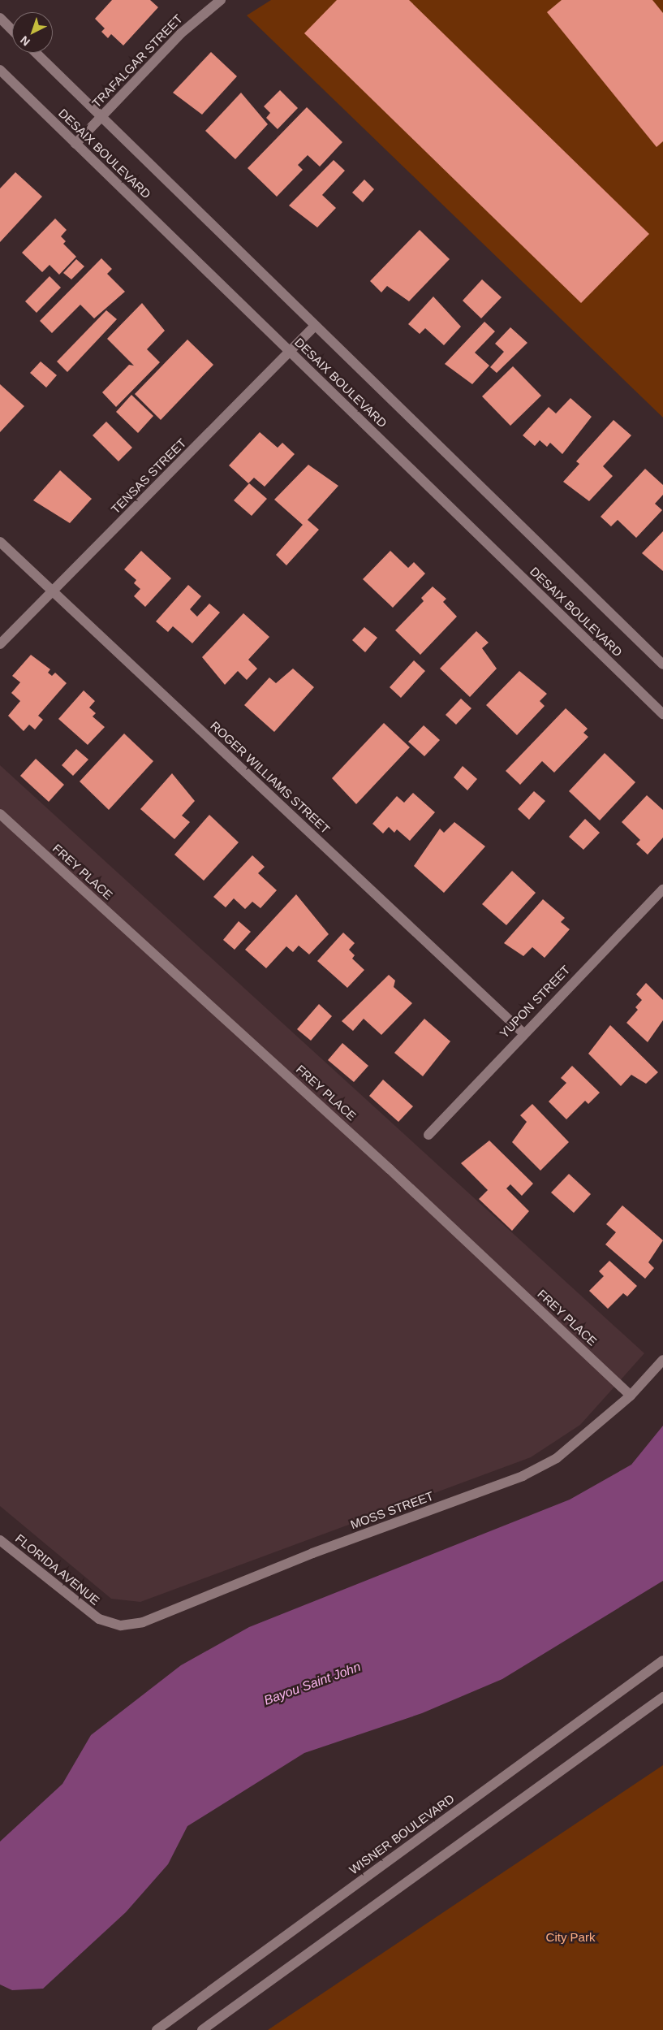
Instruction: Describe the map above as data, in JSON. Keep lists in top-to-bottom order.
{
  "streets": {
    "street": [
      "TRAFALGAR STREET",
      "DESAIX BOULEVARD",
      "TENSAS STREET",
      "ROGER WILLIAMS STREET",
      "FREY PLACE",
      "YUPON STREET",
      "MOSS STREET",
      "FLORIDA AVENUE",
      "WISNER BOULEVARD"
    ]
  },
  "crossings": [
    ["TRAFALGAR STREET", "DESAIX BOULEVARD"],
    ["DESAIX BOULEVARD", "TENSAS STREET"],
    ["TENSAS STREET", "ROGER WILLIAMS STREET"],
    ["ROGER WILLIAMS STREET", "YUPON STREET"],
    ["FREY PLACE", "MOSS STREET"],
    ["MOSS STREET", "FLORIDA AVENUE"]
  ],
  "water": ["Bayou Saint John"],
  "parks": ["City Park"],
  "north": "bottom left"
}
